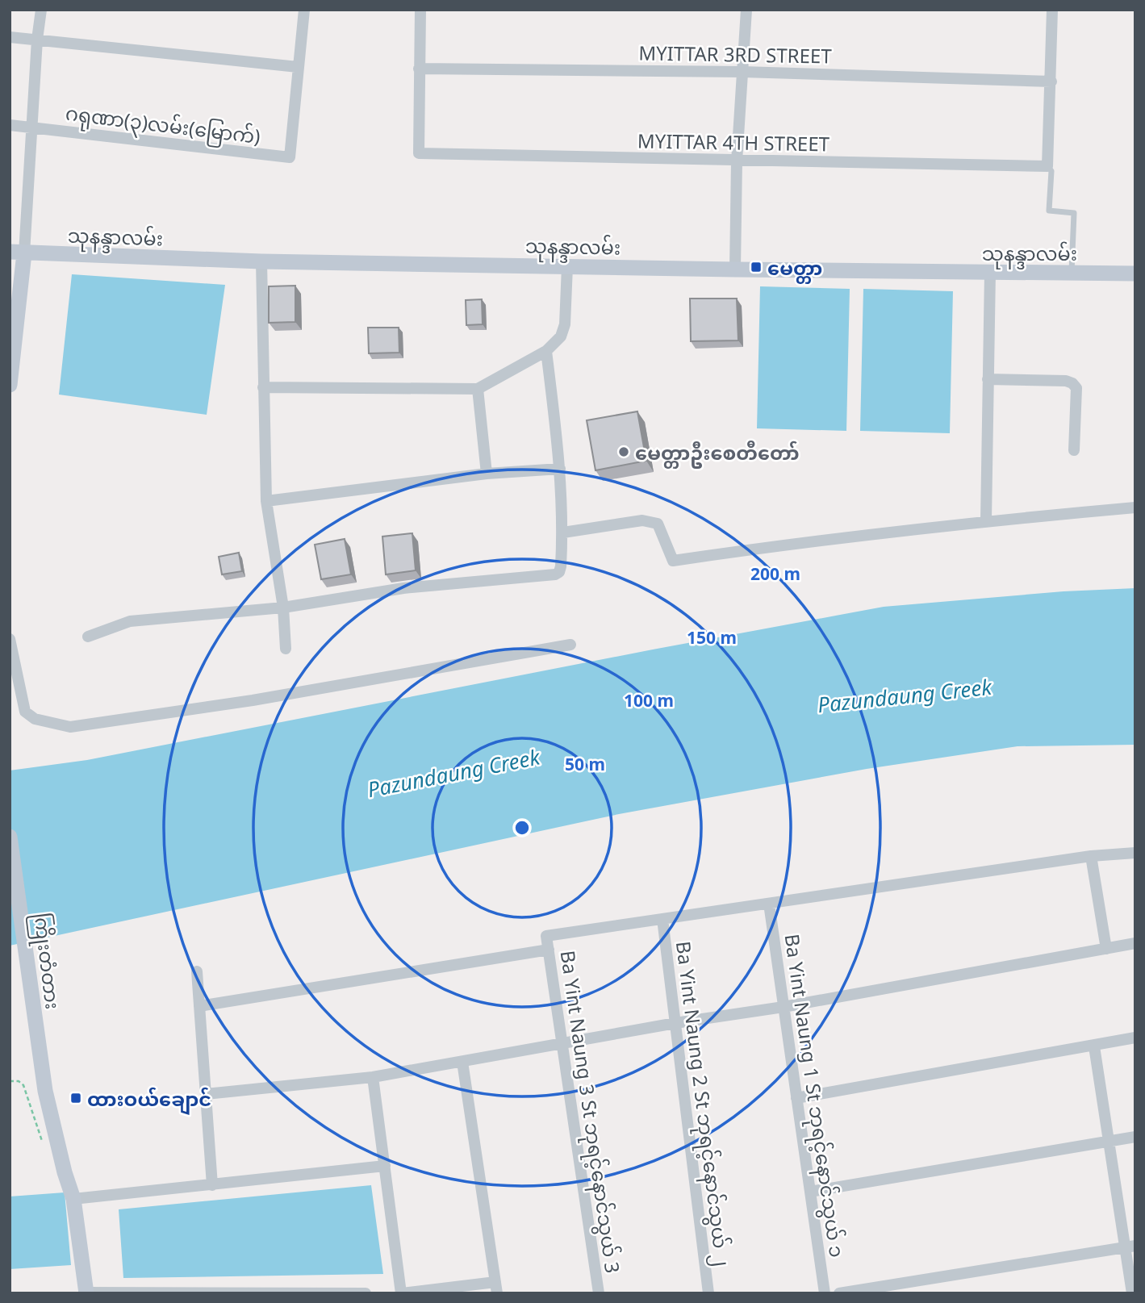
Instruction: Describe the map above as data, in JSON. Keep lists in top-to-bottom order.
{
  "streets": {
    "main road": ["သုနန္ဒာလမ်း", "ကြိုးတံတား"],
    "street": [
      "MYITTAR 3RD STREET",
      "ဂရုဏာ(၃)လမ်း(မြောက်)",
      "MYITTAR 4TH STREET",
      "Ba Yint Naung 1 St ဘုရင့်နောင်သွယ် ၁",
      "Ba Yint Naung 2 St ဘုရင့်နောင်သွယ် ၂",
      "Ba Yint Naung 3 St ဘုရင့်နောင်သွယ် 3"
    ]
  },
  "crossings": [
    ["MYITTAR 3RD STREET", "MYITTAR 4TH STREET"],
    ["Ba Yint Naung 2 St ဘုရင့်နောင်သွယ် ၂", "Ba Yint Naung 3 St ဘုရင့်နောင်သွယ် 3"]
  ],
  "water": ["Pazundaung Creek"],
  "places": {
    "transit": ["မေတ္တာ", "ထားဝယ်ချောင်"],
    "other": ["မေတ္တာဦးစေတီတော်"]
  },
  "rings": [
    "200 m",
    "150 m",
    "100 m",
    "50 m"
  ]
}
